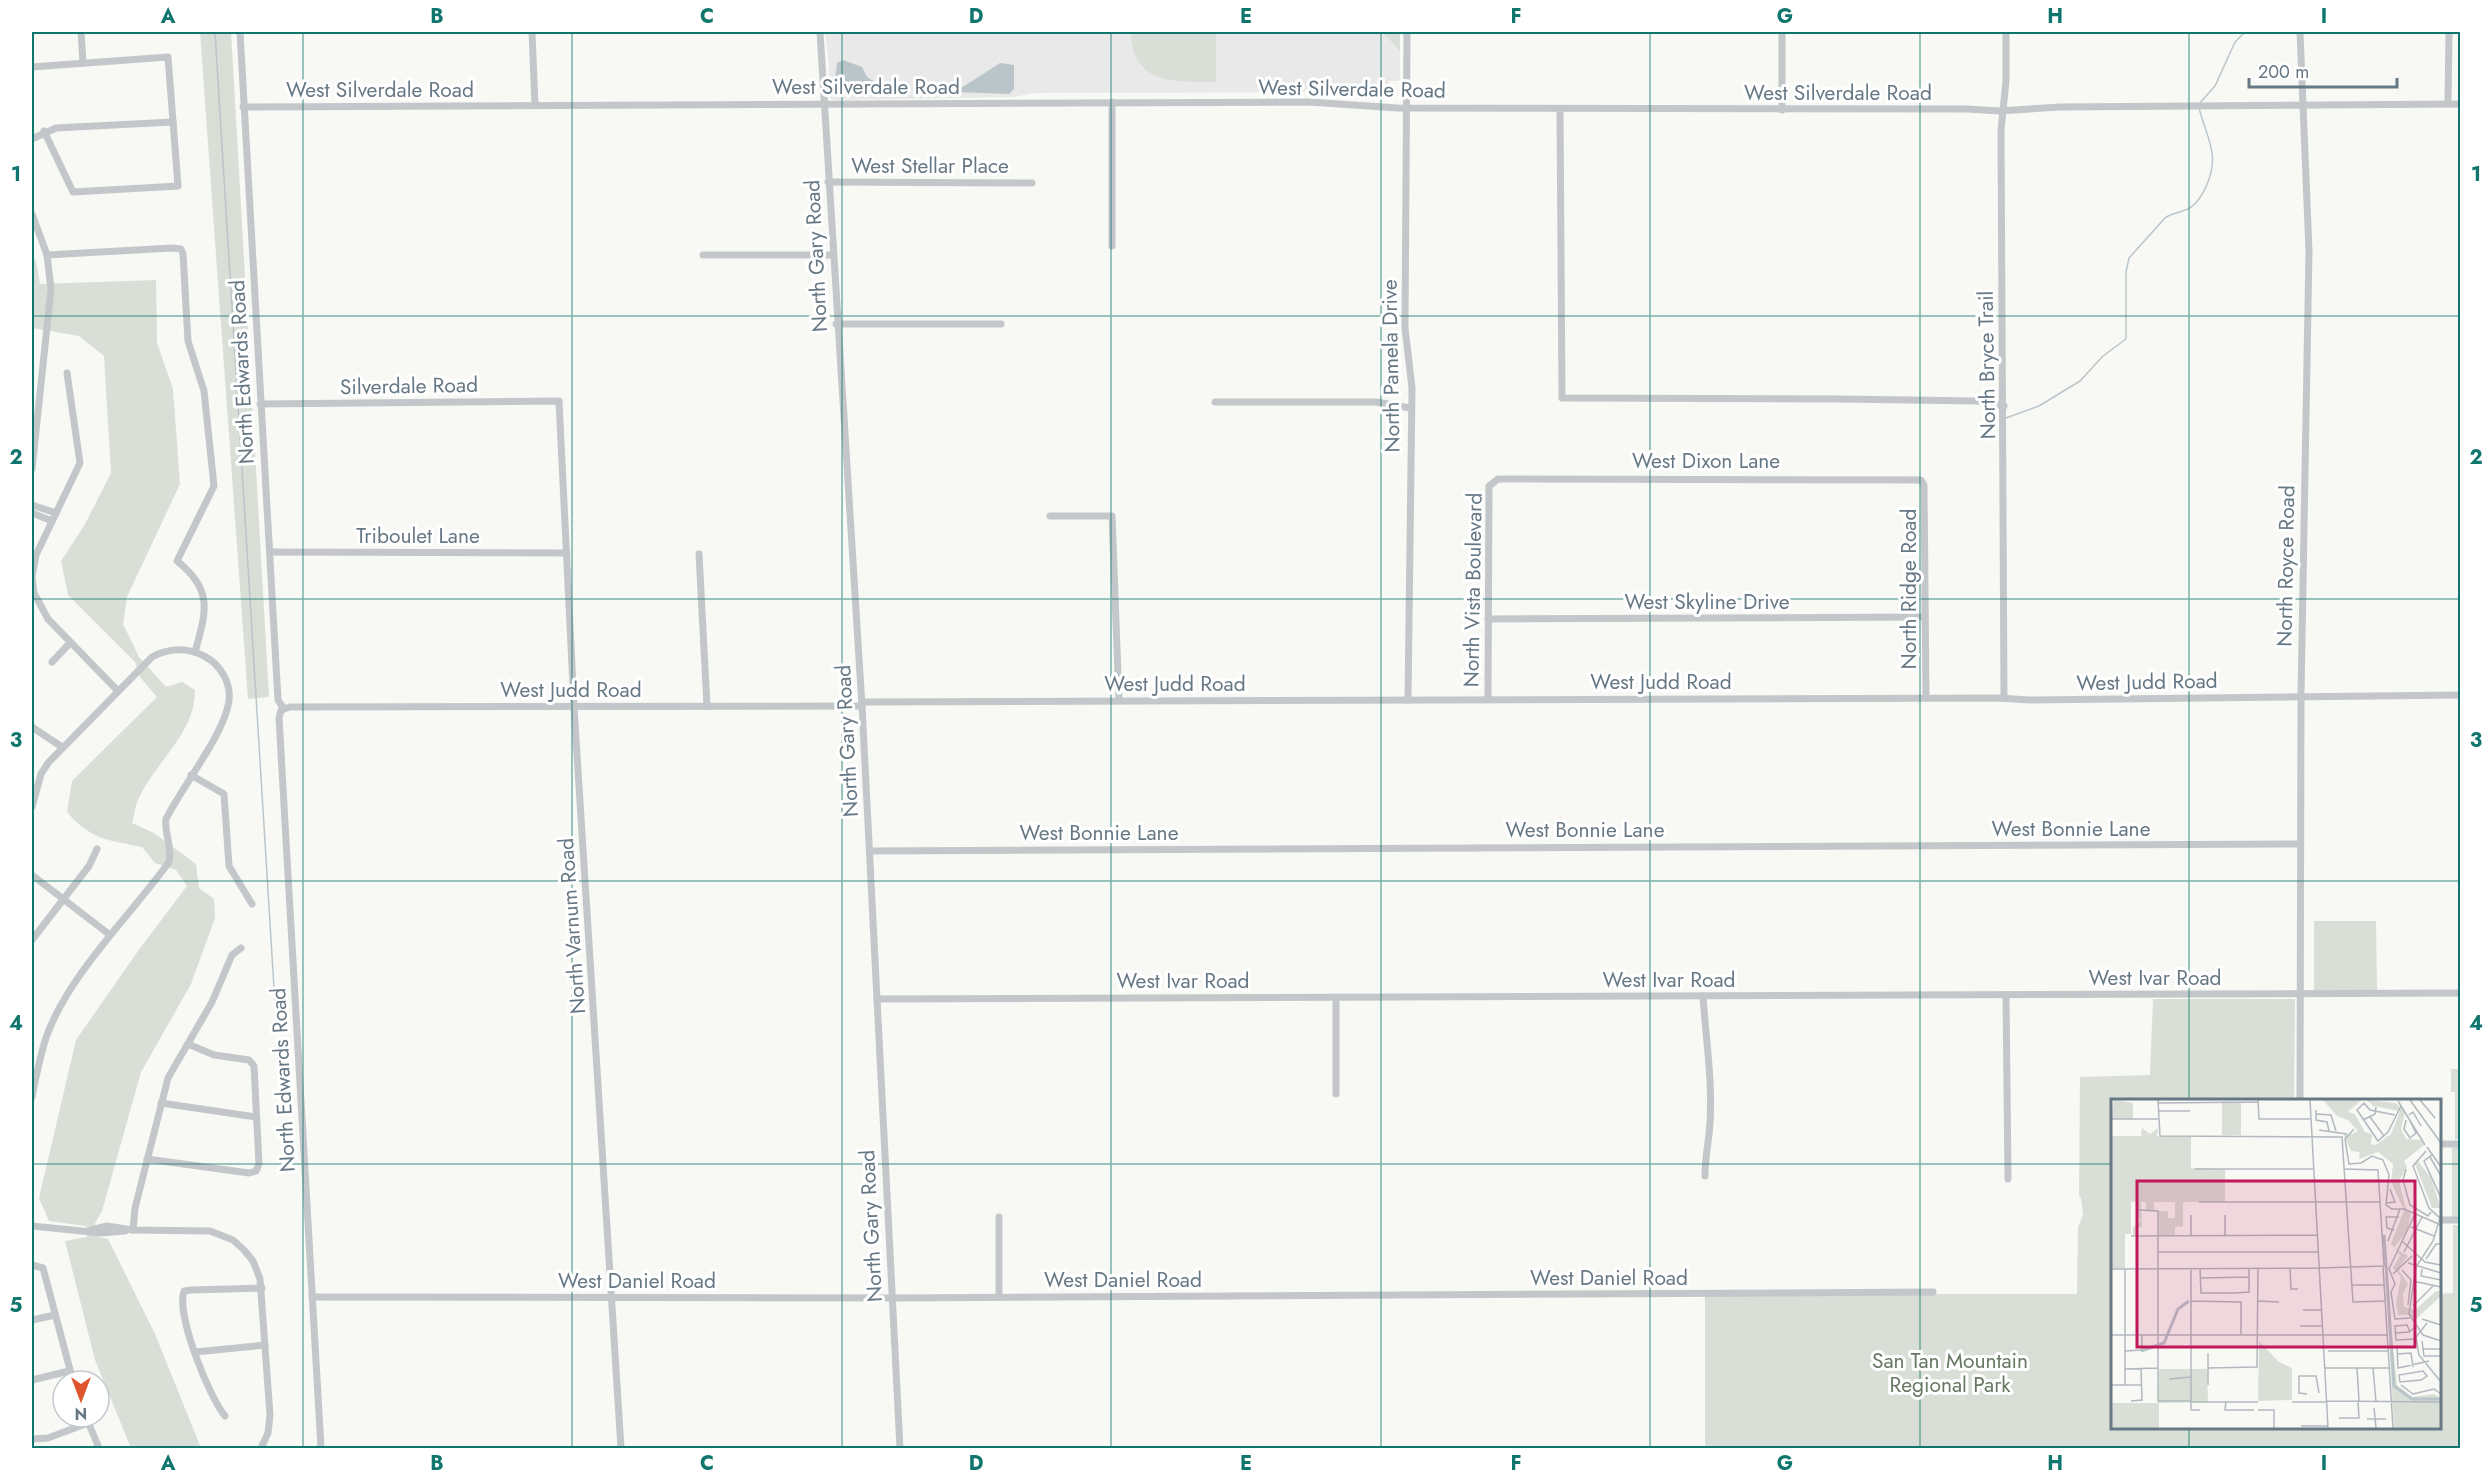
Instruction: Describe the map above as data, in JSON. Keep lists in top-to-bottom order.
{
  "streets": {
    "street": [
      "West Silverdale Road",
      "West Stellar Place",
      "North Gary Road",
      "North Bryce Trail",
      "North Pamela Drive",
      "North Edwards Road",
      "Silverdale Road",
      "West Dixon Lane",
      "Triboulet Lane",
      "North Royce Road",
      "North Ridge Road",
      "North Vista Boulevard",
      "West Skyline Drive",
      "West Judd Road",
      "West Bonnie Lane",
      "North Varnum Road",
      "West Ivar Road",
      "West Daniel Road"
    ]
  },
  "crossings": [
    ["West Silverdale Road", "North Gary Road"],
    ["West Silverdale Road", "North Bryce Trail"],
    ["West Silverdale Road", "North Pamela Drive"],
    ["West Silverdale Road", "North Edwards Road"],
    ["West Silverdale Road", "North Royce Road"],
    ["West Stellar Place", "North Gary Road"],
    ["North Gary Road", "West Judd Road"],
    ["North Gary Road", "West Bonnie Lane"],
    ["North Gary Road", "West Ivar Road"],
    ["North Gary Road", "West Daniel Road"],
    ["North Bryce Trail", "West Judd Road"],
    ["North Pamela Drive", "West Judd Road"],
    ["North Edwards Road", "Silverdale Road"],
    ["North Edwards Road", "Triboulet Lane"],
    ["North Edwards Road", "West Judd Road"],
    ["North Edwards Road", "West Daniel Road"],
    ["Silverdale Road", "North Varnum Road"],
    ["West Dixon Lane", "North Ridge Road"],
    ["West Dixon Lane", "North Vista Boulevard"],
    ["Triboulet Lane", "North Varnum Road"],
    ["North Royce Road", "West Judd Road"],
    ["North Royce Road", "West Bonnie Lane"],
    ["North Royce Road", "West Ivar Road"],
    ["North Ridge Road", "West Skyline Drive"],
    ["North Ridge Road", "West Judd Road"],
    ["North Vista Boulevard", "West Skyline Drive"],
    ["North Vista Boulevard", "West Judd Road"],
    ["West Judd Road", "North Varnum Road"],
    ["North Varnum Road", "West Daniel Road"]
  ],
  "parks": ["San Tan Mountain Regional Park"],
  "scale_bar": "200 m",
  "north": "bottom",
  "grid": {
    "columns": [
      "A",
      "B",
      "C",
      "D",
      "E",
      "F",
      "G",
      "H",
      "I"
    ],
    "rows": [
      "1",
      "2",
      "3",
      "4",
      "5"
    ]
  }
}
